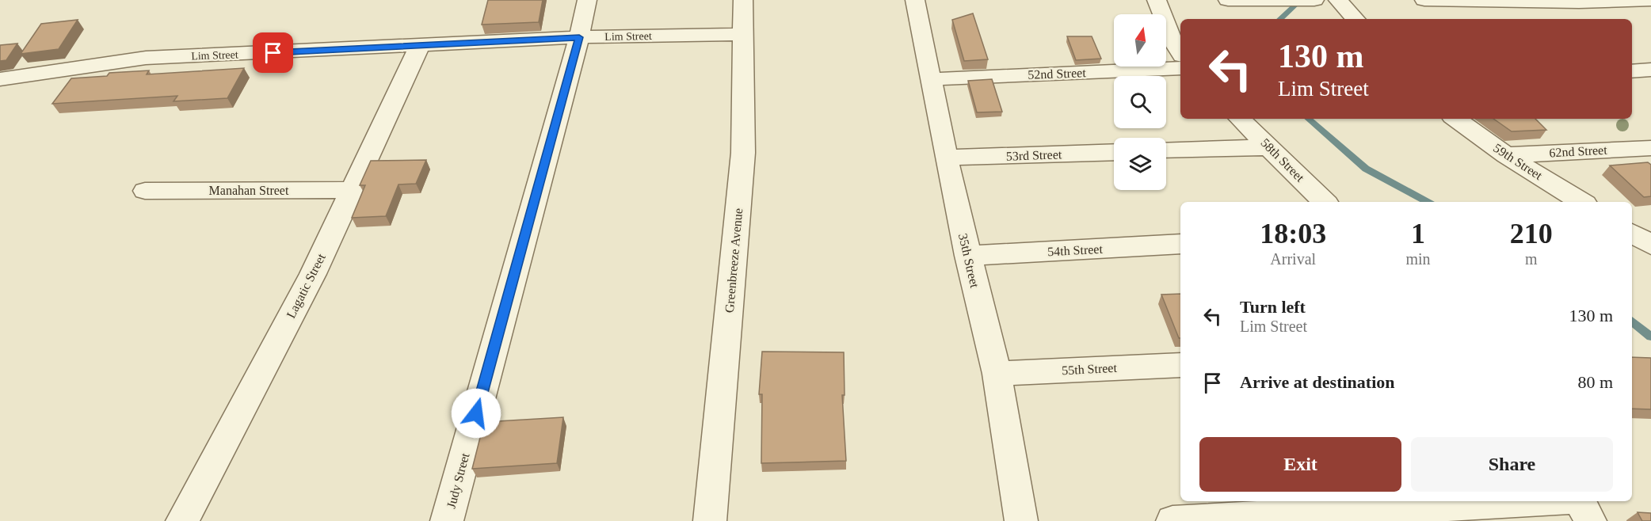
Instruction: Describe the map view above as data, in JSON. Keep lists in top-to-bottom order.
{
  "streets": {
    "street": [
      "Lim Street",
      "52nd Street",
      "62nd Street",
      "53rd Street",
      "58th Street",
      "59th Street",
      "Manahan Street",
      "54th Street",
      "Greenbreeze Avenue",
      "35th Street",
      "Lagatic Street",
      "55th Street",
      "Judy Street"
    ]
  },
  "crossings": [
    ["Lim Street", "Greenbreeze Avenue"],
    ["Lim Street", "Lagatic Street"],
    ["Lim Street", "Judy Street"],
    ["52nd Street", "35th Street"],
    ["62nd Street", "59th Street"],
    ["53rd Street", "35th Street"],
    ["Manahan Street", "Lagatic Street"],
    ["54th Street", "35th Street"],
    ["35th Street", "55th Street"]
  ],
  "north": "top",
  "page": {
    "turn": ["130 m", "Lim Street"],
    "eta": [
      "18:03",
      "Arrival",
      "1",
      "min",
      "210",
      "m"
    ],
    "list": [
      {
        "name": "Turn left",
        "note": "Lim Street",
        "value": "130 m"
      },
      {
        "name": "Arrive at destination",
        "value": "80 m"
      }
    ],
    "buttons": ["Exit", "Share"]
  }
}
